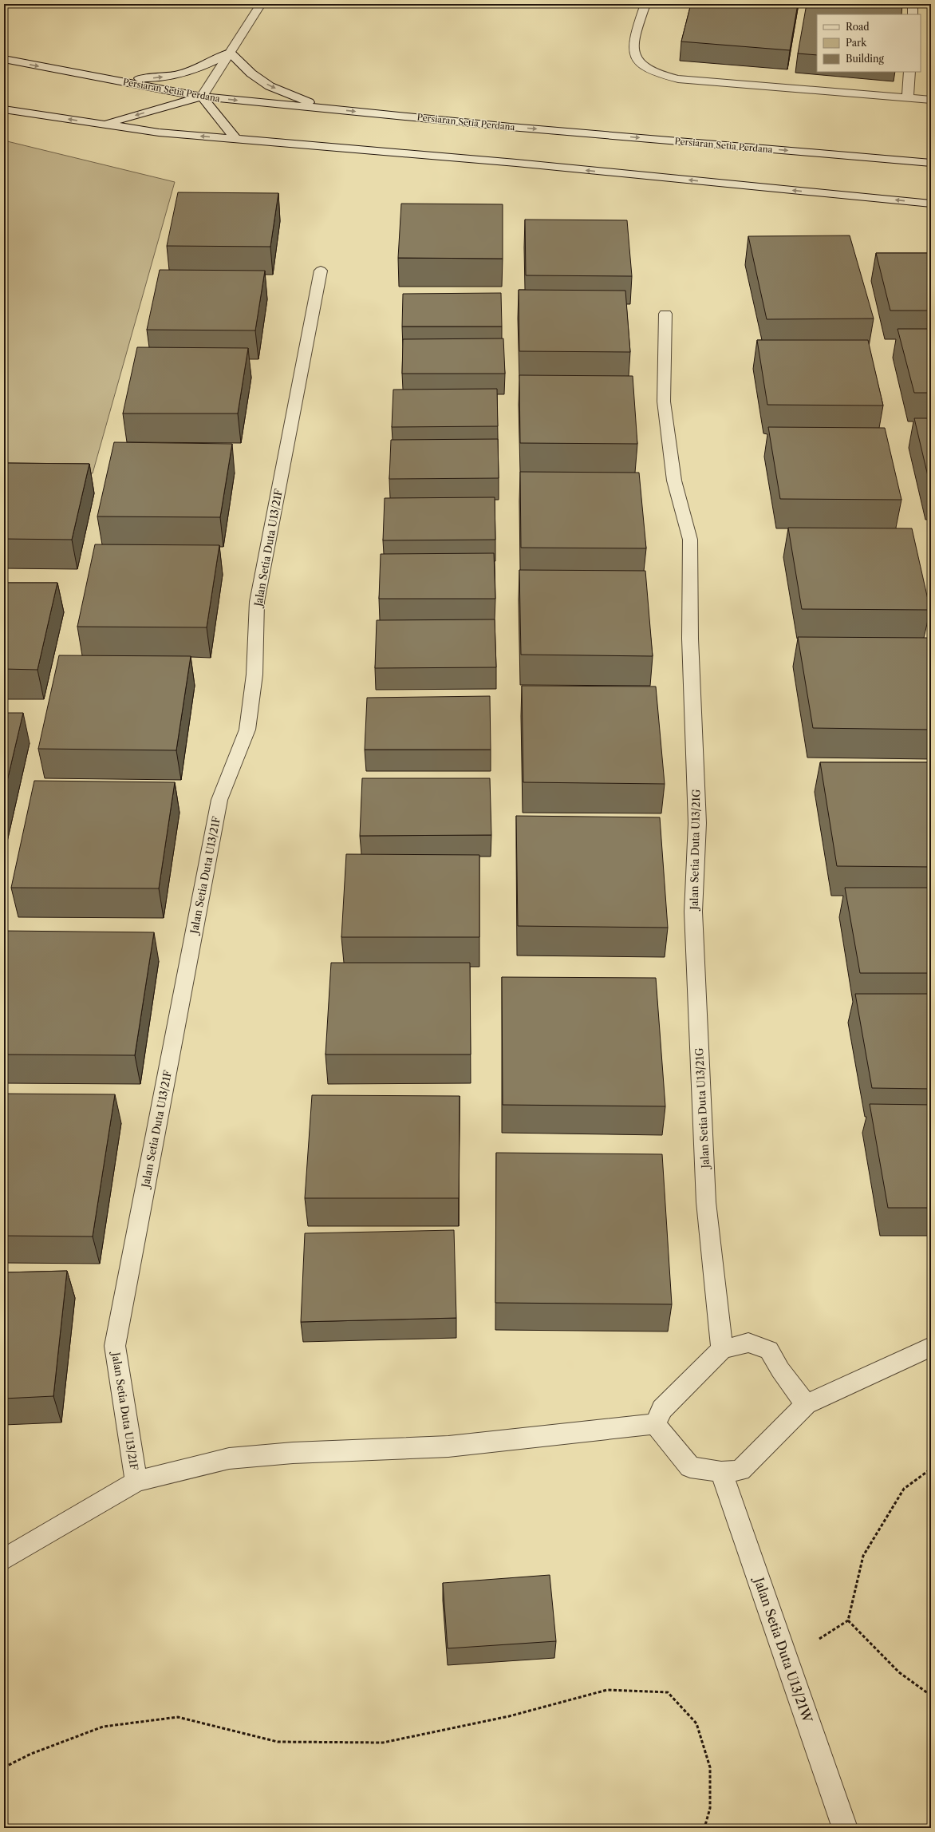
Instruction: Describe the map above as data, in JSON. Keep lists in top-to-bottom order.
{
  "streets": {
    "street": [
      "Persiaran Setia Perdana",
      "Jalan Setia Duta U13/21F",
      "Jalan Setia Duta U13/21G",
      "Jalan Setia Duta U13/21W"
    ]
  },
  "legend": ["Road", "Park", "Building"]
}
